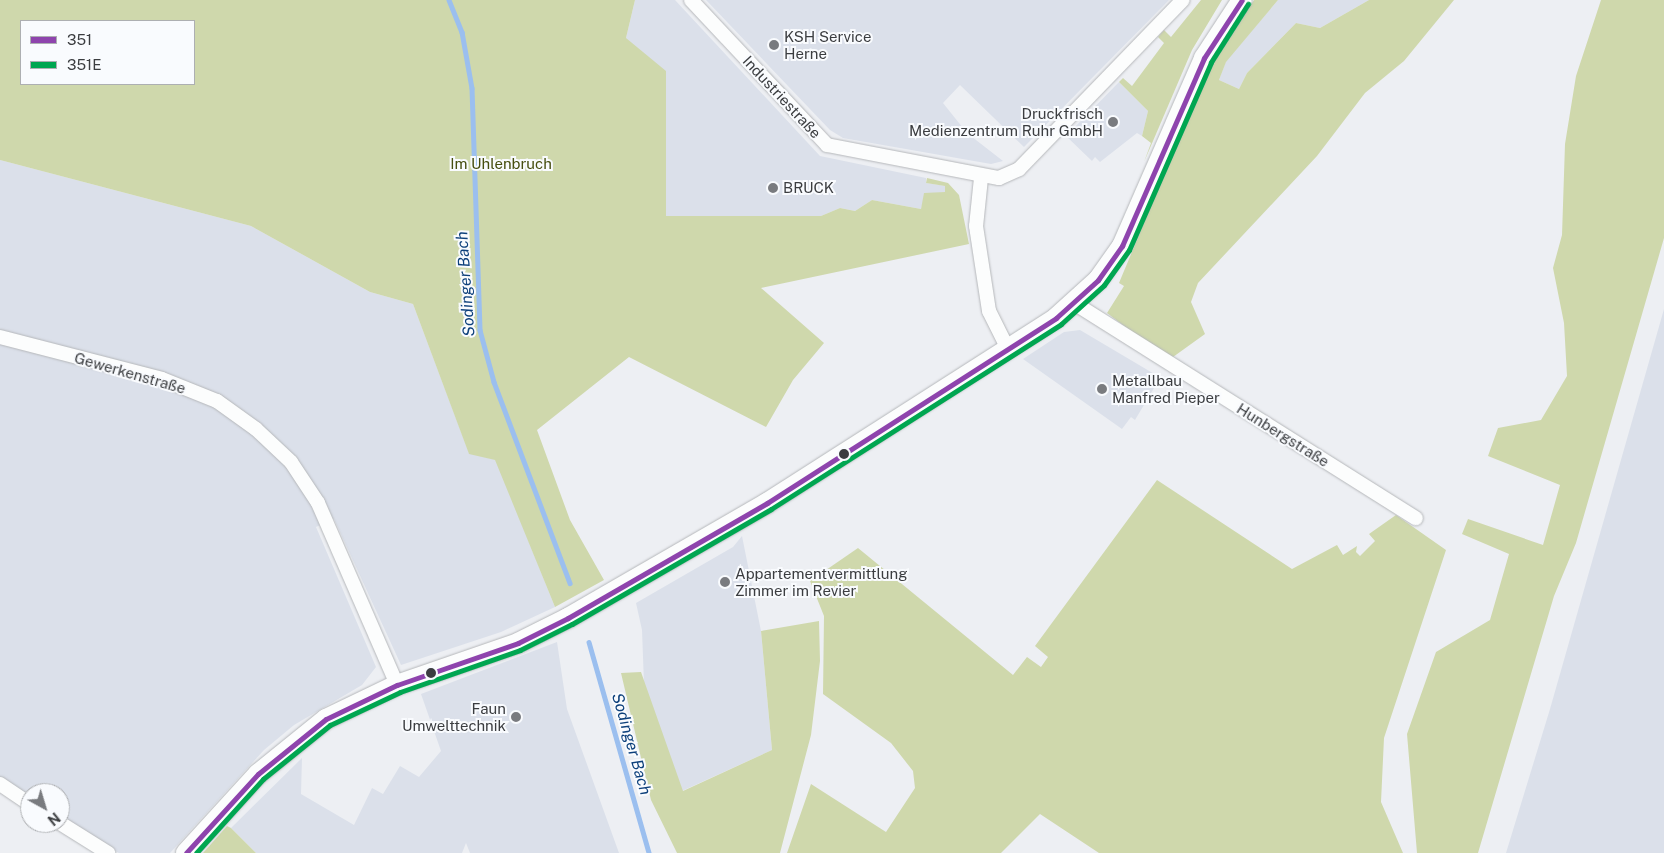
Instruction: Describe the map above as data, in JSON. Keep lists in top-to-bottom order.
{
  "streets": {
    "street": ["Industriestraße", "Gewerkenstraße", "Hunbergstraße"]
  },
  "water": ["Sodinger Bach"],
  "parks": ["Im Uhlenbruch"],
  "places": [
    "KSH Service Herne",
    "Druckfrisch Medienzentrum Ruhr GmbH",
    "BRUCK",
    "Metallbau Manfred Pieper",
    "Appartementvermittlung Zimmer im Revier",
    "Faun Umwelttechnik"
  ],
  "lines": ["transit line 351", "transit line 351E"],
  "legend": ["351", "351E"],
  "north": "bottom right"
}
